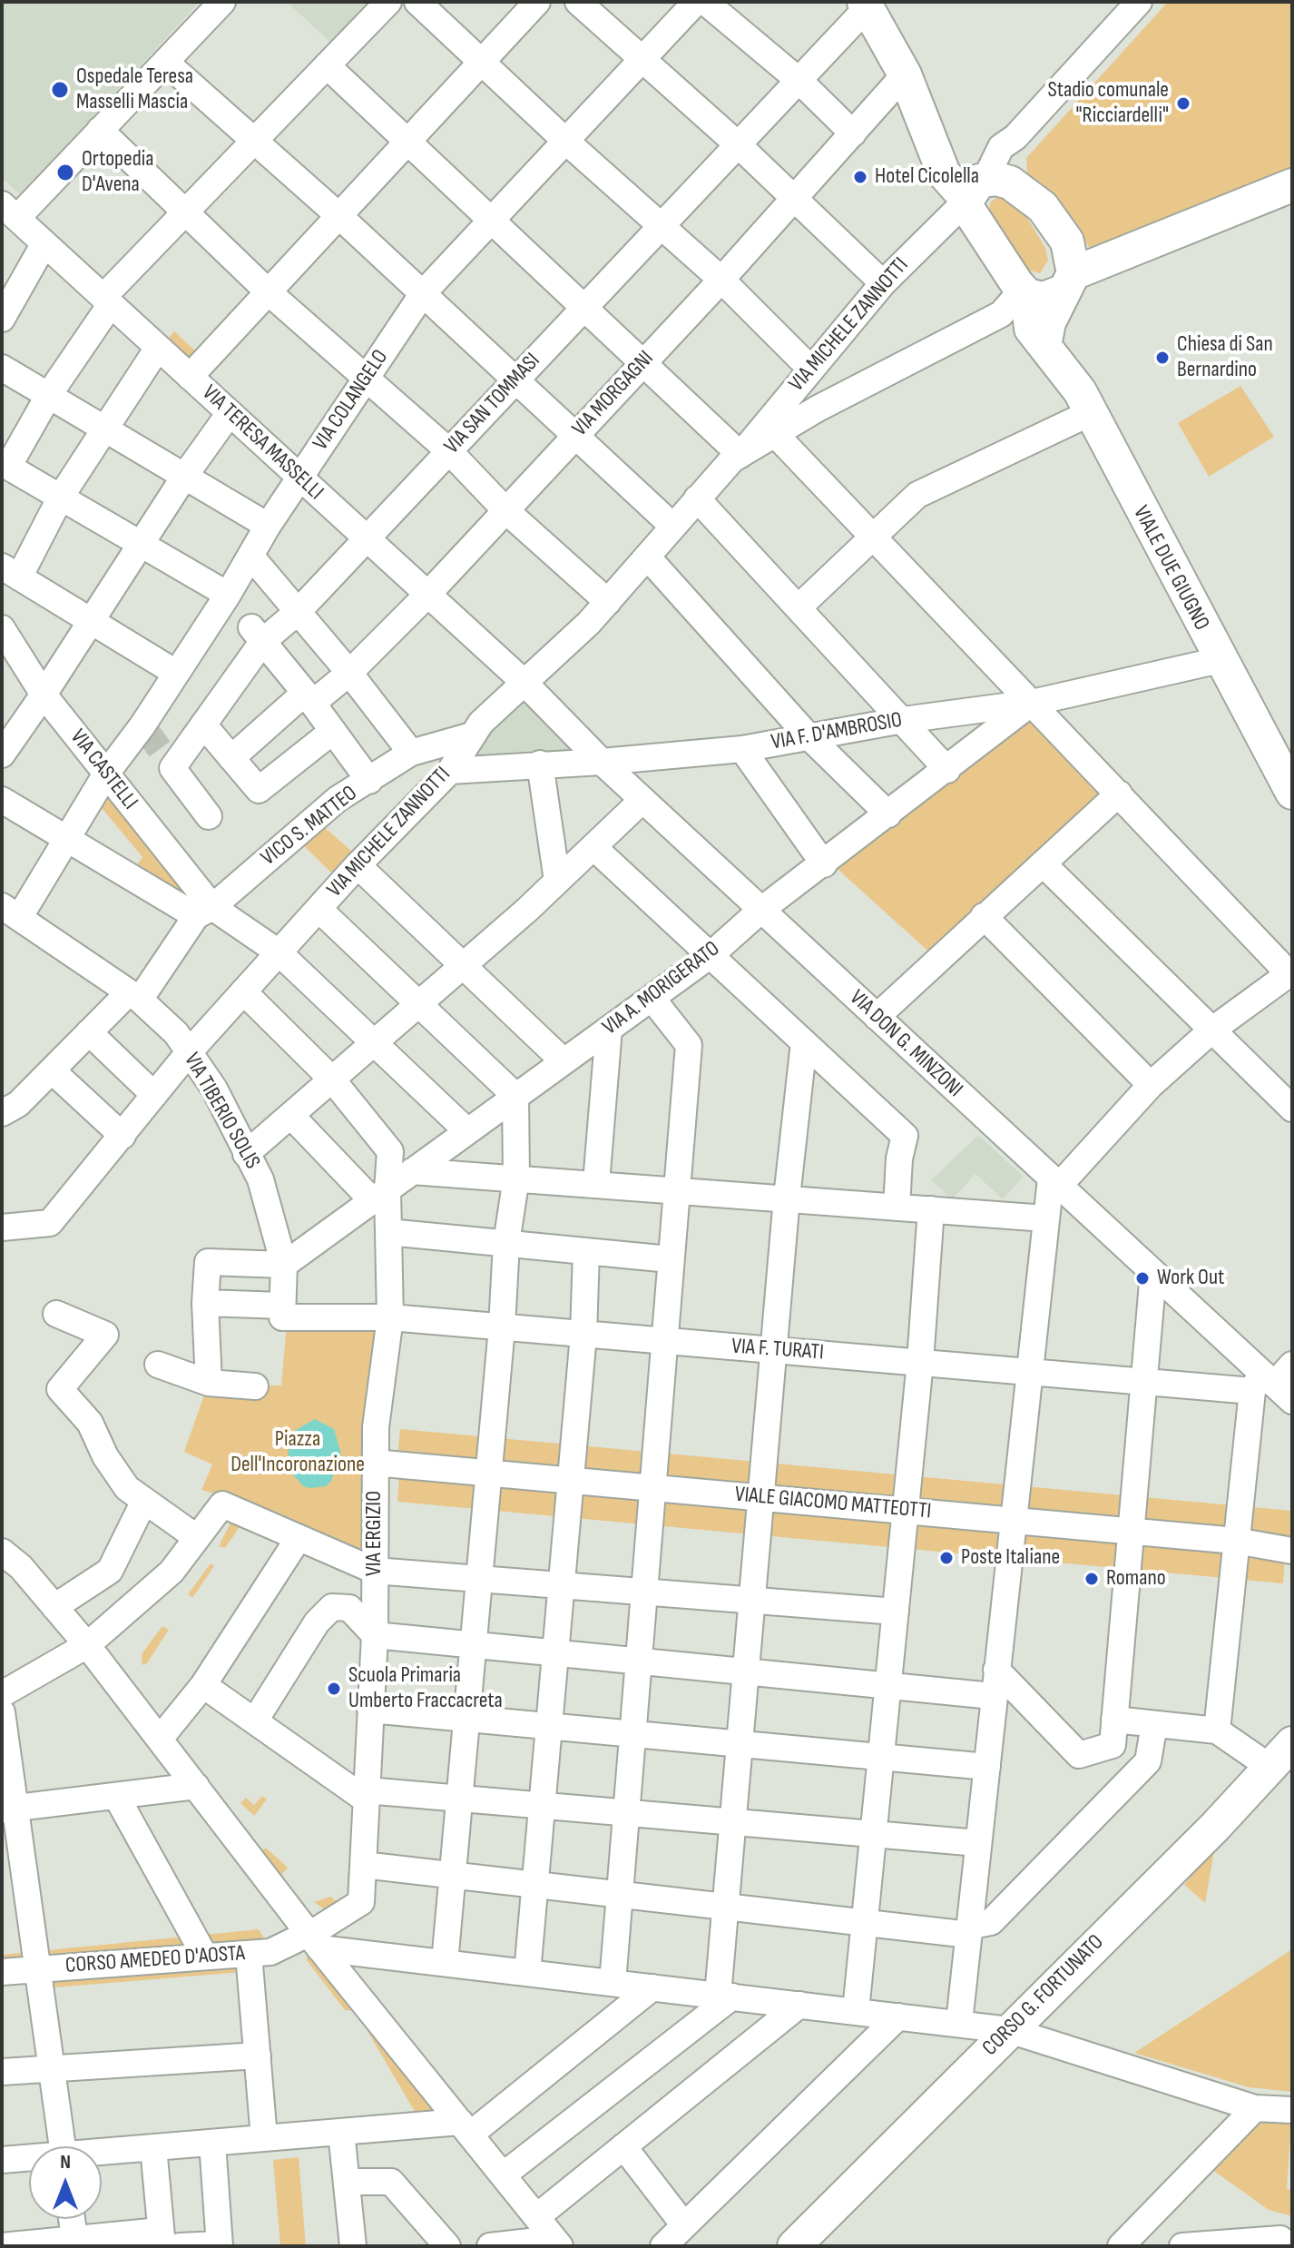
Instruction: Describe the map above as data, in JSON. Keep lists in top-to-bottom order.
{
  "streets": {
    "main road": ["VIALE DUE GIUGNO", "CORSO G. FORTUNATO"],
    "street": [
      "VIA MICHELE ZANNOTTI",
      "VIA MORGAGNI",
      "VIA COLANGELO",
      "VIA SAN TOMMASI",
      "VIA TERESA MASSELLI",
      "VIA F. D'AMBROSIO",
      "VIA CASTELLI",
      "VICO S. MATTEO",
      "VIA A. MORIGERATO",
      "VIA DON G. MINZONI",
      "VIA TIBERIO SOLIS",
      "VIA F. TURATI",
      "VIALE GIACOMO MATTEOTTI",
      "VIA ERGIZIO",
      "CORSO AMEDEO D'AOSTA"
    ]
  },
  "crossings": [
    ["VIA MICHELE ZANNOTTI", "VIA TERESA MASSELLI"],
    ["VIA MICHELE ZANNOTTI", "VIALE DUE GIUGNO"],
    ["VIA MICHELE ZANNOTTI", "VIA F. D'AMBROSIO"],
    ["VIA MICHELE ZANNOTTI", "VICO S. MATTEO"],
    ["VIA MICHELE ZANNOTTI", "VIA DON G. MINZONI"],
    ["VIA MICHELE ZANNOTTI", "VIA TIBERIO SOLIS"],
    ["VIA MICHELE ZANNOTTI", "VIA ERGIZIO"],
    ["VIA MORGAGNI", "VIA TERESA MASSELLI"],
    ["VIA COLANGELO", "VIA SAN TOMMASI"],
    ["VIA COLANGELO", "VIA TERESA MASSELLI"],
    ["VIA COLANGELO", "VIA CASTELLI"],
    ["VIA COLANGELO", "VIA TIBERIO SOLIS"],
    ["VIA SAN TOMMASI", "VIA TERESA MASSELLI"],
    ["VIA TERESA MASSELLI", "VIA DON G. MINZONI"],
    ["VIALE DUE GIUGNO", "VIA F. D'AMBROSIO"],
    ["VIA F. D'AMBROSIO", "VIA A. MORIGERATO"],
    ["VIA F. D'AMBROSIO", "VIA DON G. MINZONI"],
    ["VIA CASTELLI", "VICO S. MATTEO"],
    ["VICO S. MATTEO", "VIA TIBERIO SOLIS"],
    ["VIA A. MORIGERATO", "VIA DON G. MINZONI"],
    ["VIA A. MORIGERATO", "VIA TIBERIO SOLIS"],
    ["VIA A. MORIGERATO", "VIA ERGIZIO"],
    ["VIA DON G. MINZONI", "VIA F. TURATI"],
    ["VIA TIBERIO SOLIS", "VIA F. TURATI"],
    ["VIA F. TURATI", "VIA ERGIZIO"],
    ["VIALE GIACOMO MATTEOTTI", "VIA ERGIZIO"],
    ["VIA ERGIZIO", "CORSO AMEDEO D'AOSTA"]
  ],
  "parks": ["Piazza Dell'Incoronazione"],
  "places": [
    "Ospedale Teresa Masselli Mascia",
    "Stadio comunale \"Ricciardelli\"",
    "Ortopedia D'Avena",
    "Hotel Cicolella",
    "Chiesa di San Bernardino",
    "Work Out",
    "Poste Italiane",
    "Romano",
    "Scuola Primaria Umberto Fraccacreta"
  ],
  "north": "top"
}
